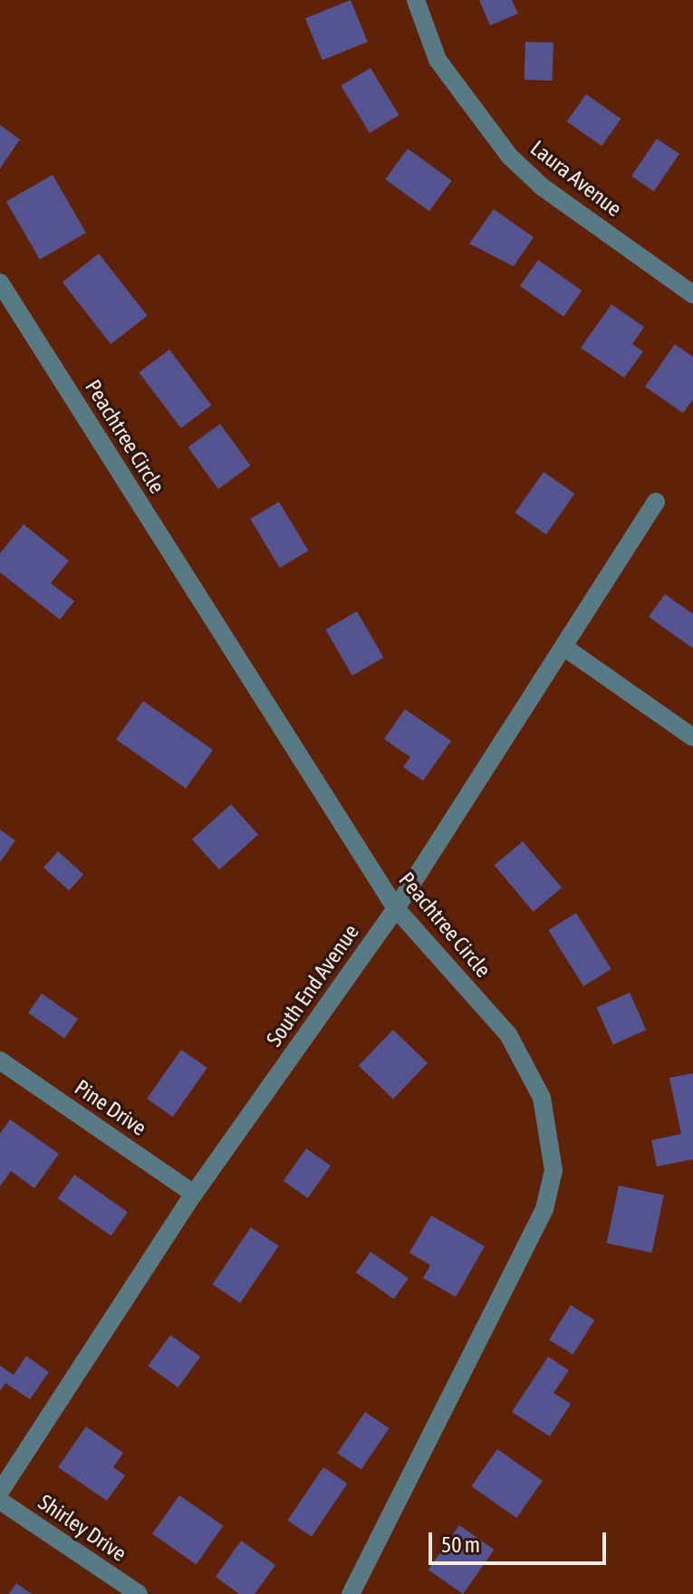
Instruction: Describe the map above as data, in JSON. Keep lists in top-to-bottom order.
{
  "streets": {
    "street": [
      "Laura Avenue",
      "Peachtree Circle",
      "South End Avenue",
      "Pine Drive",
      "Shirley Drive"
    ]
  },
  "crossings": [
    ["Peachtree Circle", "South End Avenue"],
    ["South End Avenue", "Pine Drive"]
  ],
  "scale_bar": "50 m"
}
